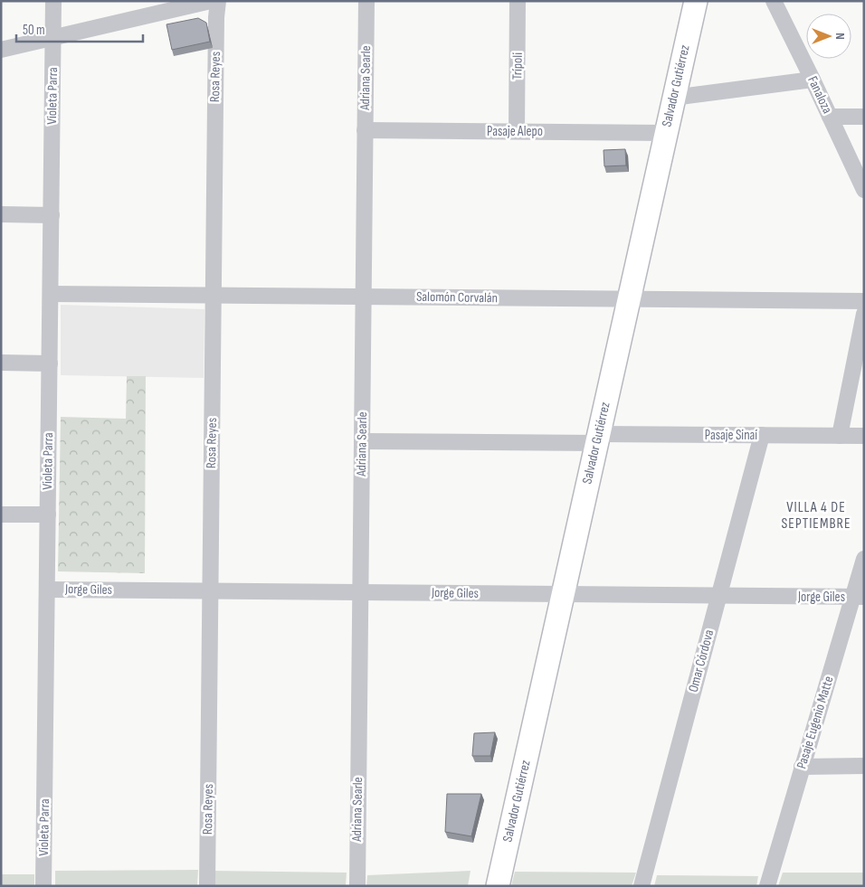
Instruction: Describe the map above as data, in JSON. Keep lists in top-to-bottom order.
{
  "streets": {
    "main road": ["Salvador Gutiérrez"],
    "street": [
      "Trípoli",
      "Rosa Reyes",
      "Adriana Searle",
      "Fanaloza",
      "Violeta Parra",
      "Pasaje Alepo",
      "Salomón Corvalán",
      "Pasaje Sinaí",
      "Jorge Giles",
      "Omar Córdova",
      "Pasaje Eugenio Matte"
    ]
  },
  "crossings": [
    ["Trípoli", "Pasaje Alepo"],
    ["Rosa Reyes", "Salomón Corvalán"],
    ["Rosa Reyes", "Jorge Giles"],
    ["Adriana Searle", "Pasaje Alepo"],
    ["Adriana Searle", "Salomón Corvalán"],
    ["Adriana Searle", "Pasaje Sinaí"],
    ["Adriana Searle", "Jorge Giles"],
    ["Salvador Gutiérrez", "Pasaje Alepo"],
    ["Salvador Gutiérrez", "Salomón Corvalán"],
    ["Salvador Gutiérrez", "Pasaje Sinaí"],
    ["Salvador Gutiérrez", "Jorge Giles"],
    ["Violeta Parra", "Salomón Corvalán"],
    ["Violeta Parra", "Jorge Giles"],
    ["Pasaje Sinaí", "Omar Córdova"],
    ["Jorge Giles", "Omar Córdova"],
    ["Jorge Giles", "Pasaje Eugenio Matte"]
  ],
  "districts": ["VILLA 4 DE SEPTIEMBRE"],
  "scale_bar": "50 m",
  "north": "right"
}
